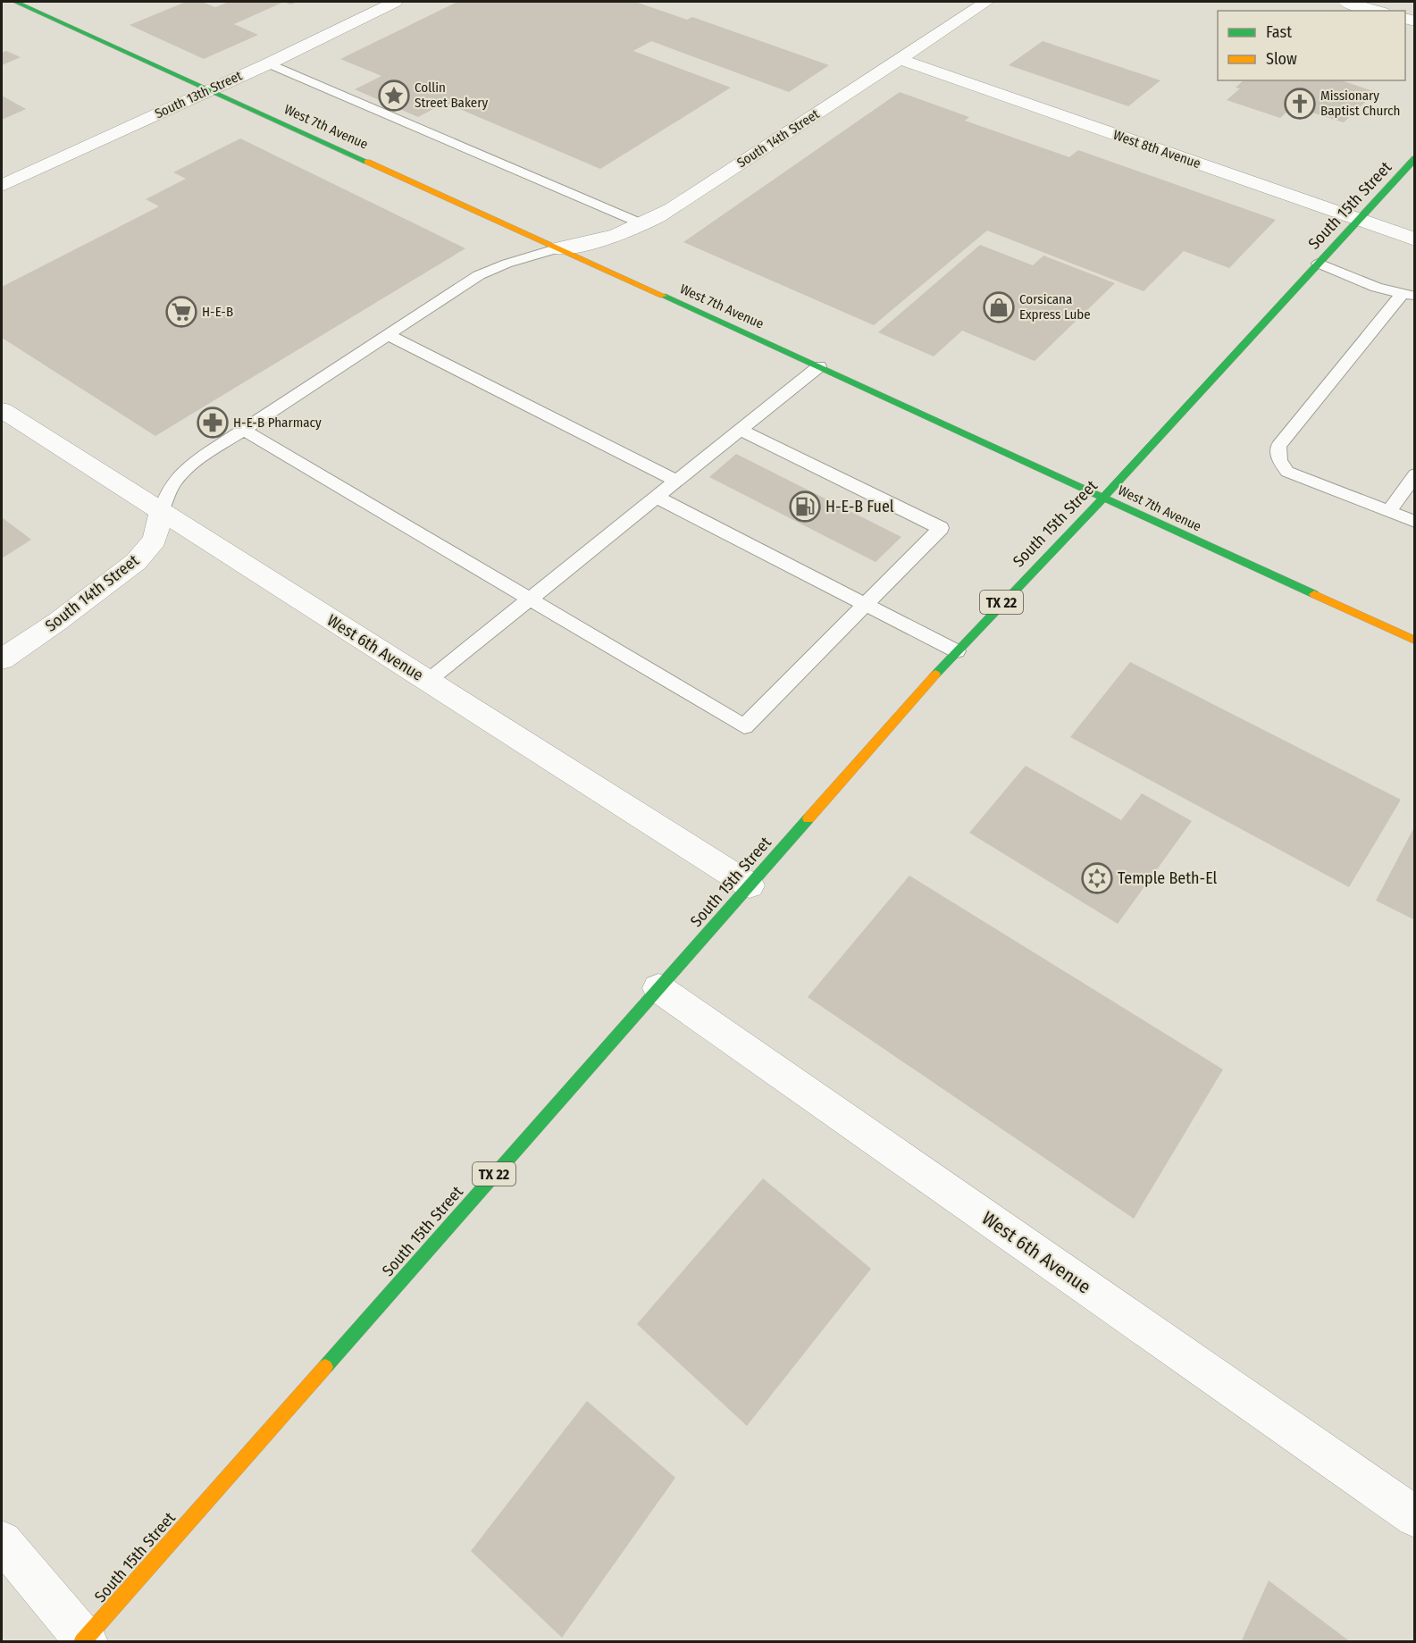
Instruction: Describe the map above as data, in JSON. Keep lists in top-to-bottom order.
{
  "streets": {
    "main road": ["West 7th Avenue", "South 15th Street", "TX 22"],
    "street": [
      "South 13th Street",
      "South 14th Street",
      "West 8th Avenue",
      "West 6th Avenue"
    ]
  },
  "crossings": [
    ["South 13th Street", "West 7th Avenue"],
    ["West 7th Avenue", "South 14th Street"],
    ["West 7th Avenue", "South 15th Street"],
    ["South 14th Street", "West 8th Avenue"],
    ["South 14th Street", "West 6th Avenue"],
    ["West 8th Avenue", "South 15th Street"],
    ["South 15th Street", "West 6th Avenue"]
  ],
  "places": {
    "place": ["Collin Street Bakery"],
    "church": ["Missionary Baptist Church"],
    "shop": ["Corsicana Express Lube"],
    "supermarket": ["H-E-B"],
    "pharmacy": ["H-E-B Pharmacy"],
    "fuel station": ["H-E-B Fuel"],
    "synagogue": ["Temple Beth-El"]
  },
  "legend": ["Fast", "Slow"]
}
